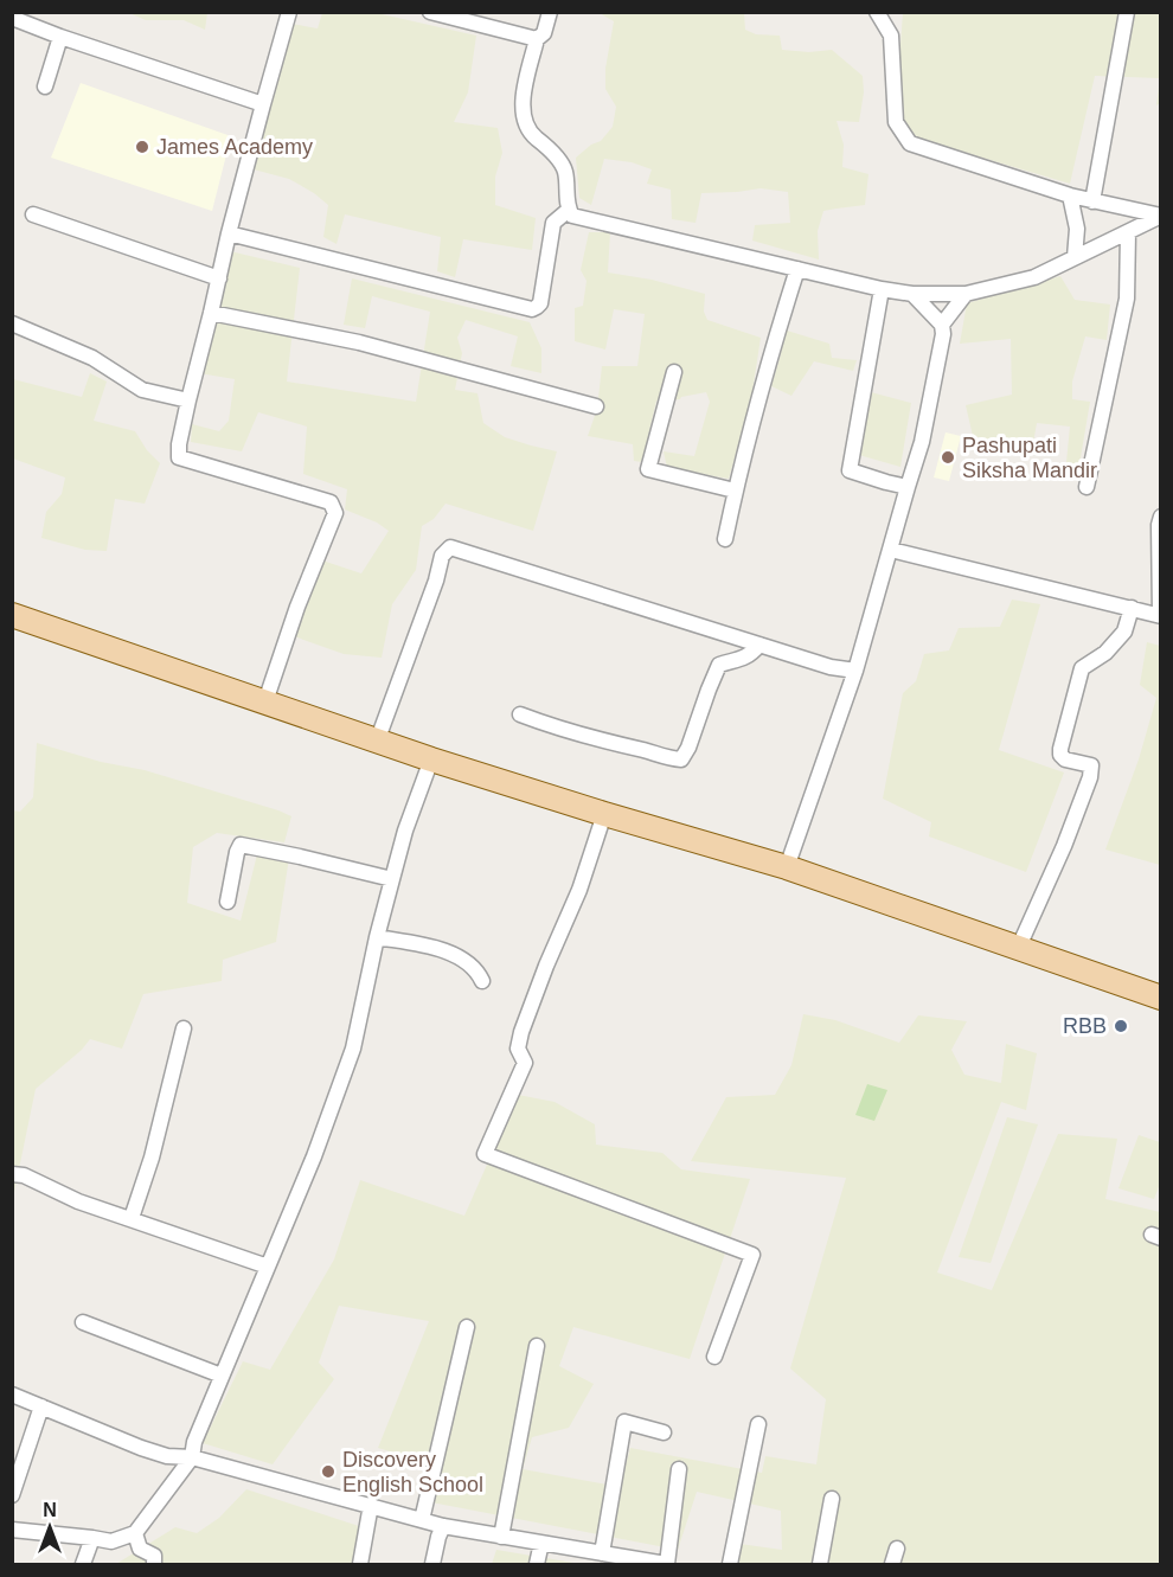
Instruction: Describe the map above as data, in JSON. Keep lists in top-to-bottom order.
{
  "places": [
    "James Academy",
    "Pashupati Siksha Mandir",
    "RBB",
    "Discovery English School"
  ],
  "north": "top"
}
